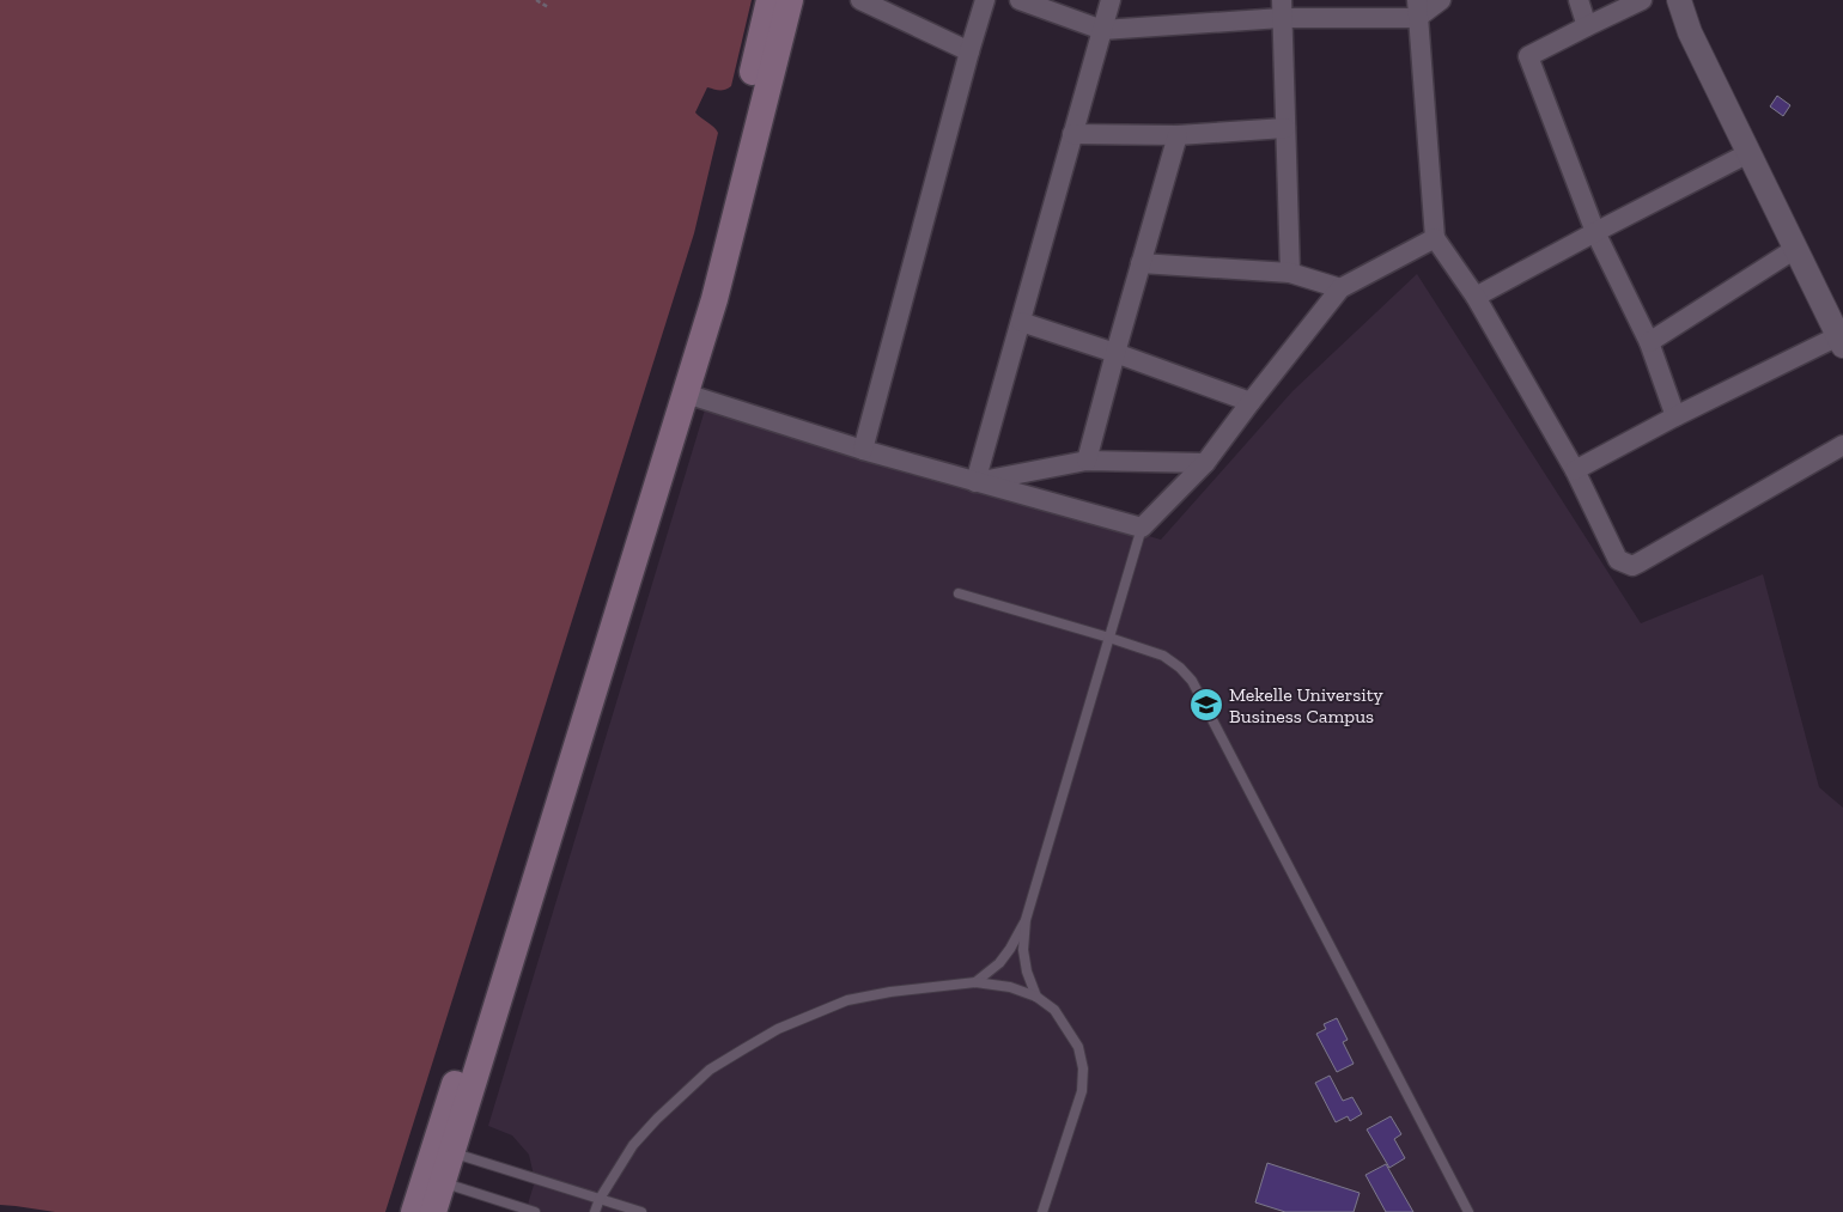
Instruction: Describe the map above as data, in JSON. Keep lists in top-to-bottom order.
{
  "places": {
    "school or university": ["Mekelle University Business Campus"]
  }
}
